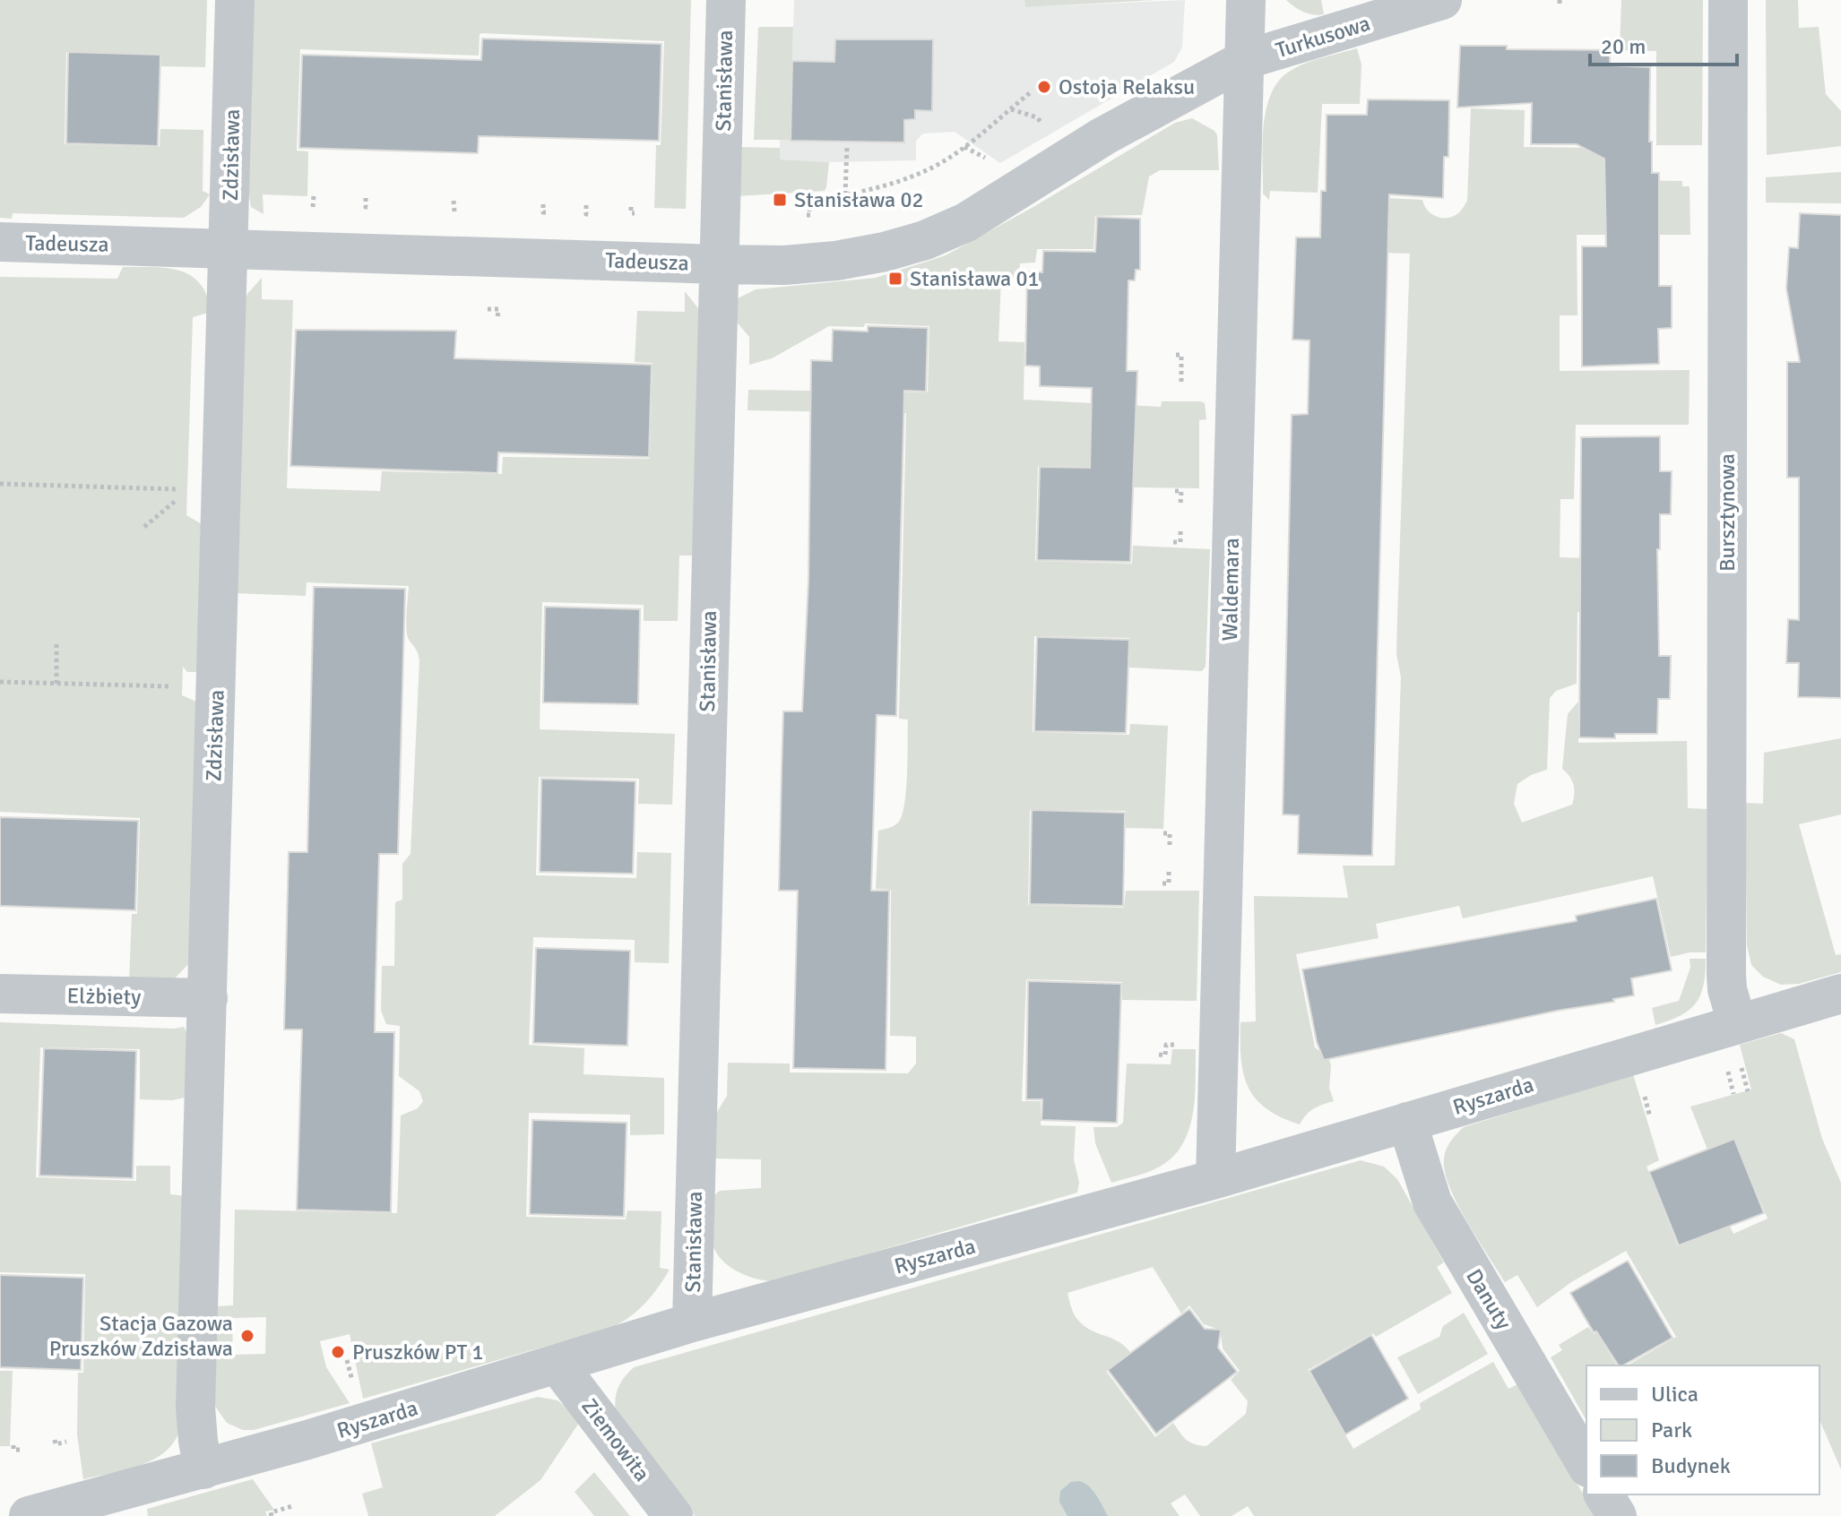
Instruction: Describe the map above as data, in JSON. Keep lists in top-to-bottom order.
{
  "streets": {
    "street": [
      "Turkusowa",
      "Stanisława",
      "Zdzisława",
      "Tadeusza",
      "Bursztynowa",
      "Waldemara",
      "Elżbiety",
      "Ryszarda",
      "Danuty",
      "Ziemowita"
    ]
  },
  "crossings": [
    ["Turkusowa", "Tadeusza"],
    ["Turkusowa", "Waldemara"],
    ["Stanisława", "Tadeusza"],
    ["Stanisława", "Ryszarda"],
    ["Zdzisława", "Tadeusza"],
    ["Zdzisława", "Elżbiety"],
    ["Zdzisława", "Ryszarda"],
    ["Tadeusza", "Waldemara"],
    ["Bursztynowa", "Ryszarda"],
    ["Waldemara", "Ryszarda"],
    ["Ryszarda", "Danuty"],
    ["Ryszarda", "Ziemowita"]
  ],
  "places": {
    "other": ["Ostoja Relaksu", "Stacja Gazowa Pruszków Zdzisława", "Pruszków PT 1"],
    "transit": ["Stanisława 02", "Stanisława 01"]
  },
  "legend": ["Ulica", "Park", "Budynek"],
  "scale_bar": "20 m"
}
